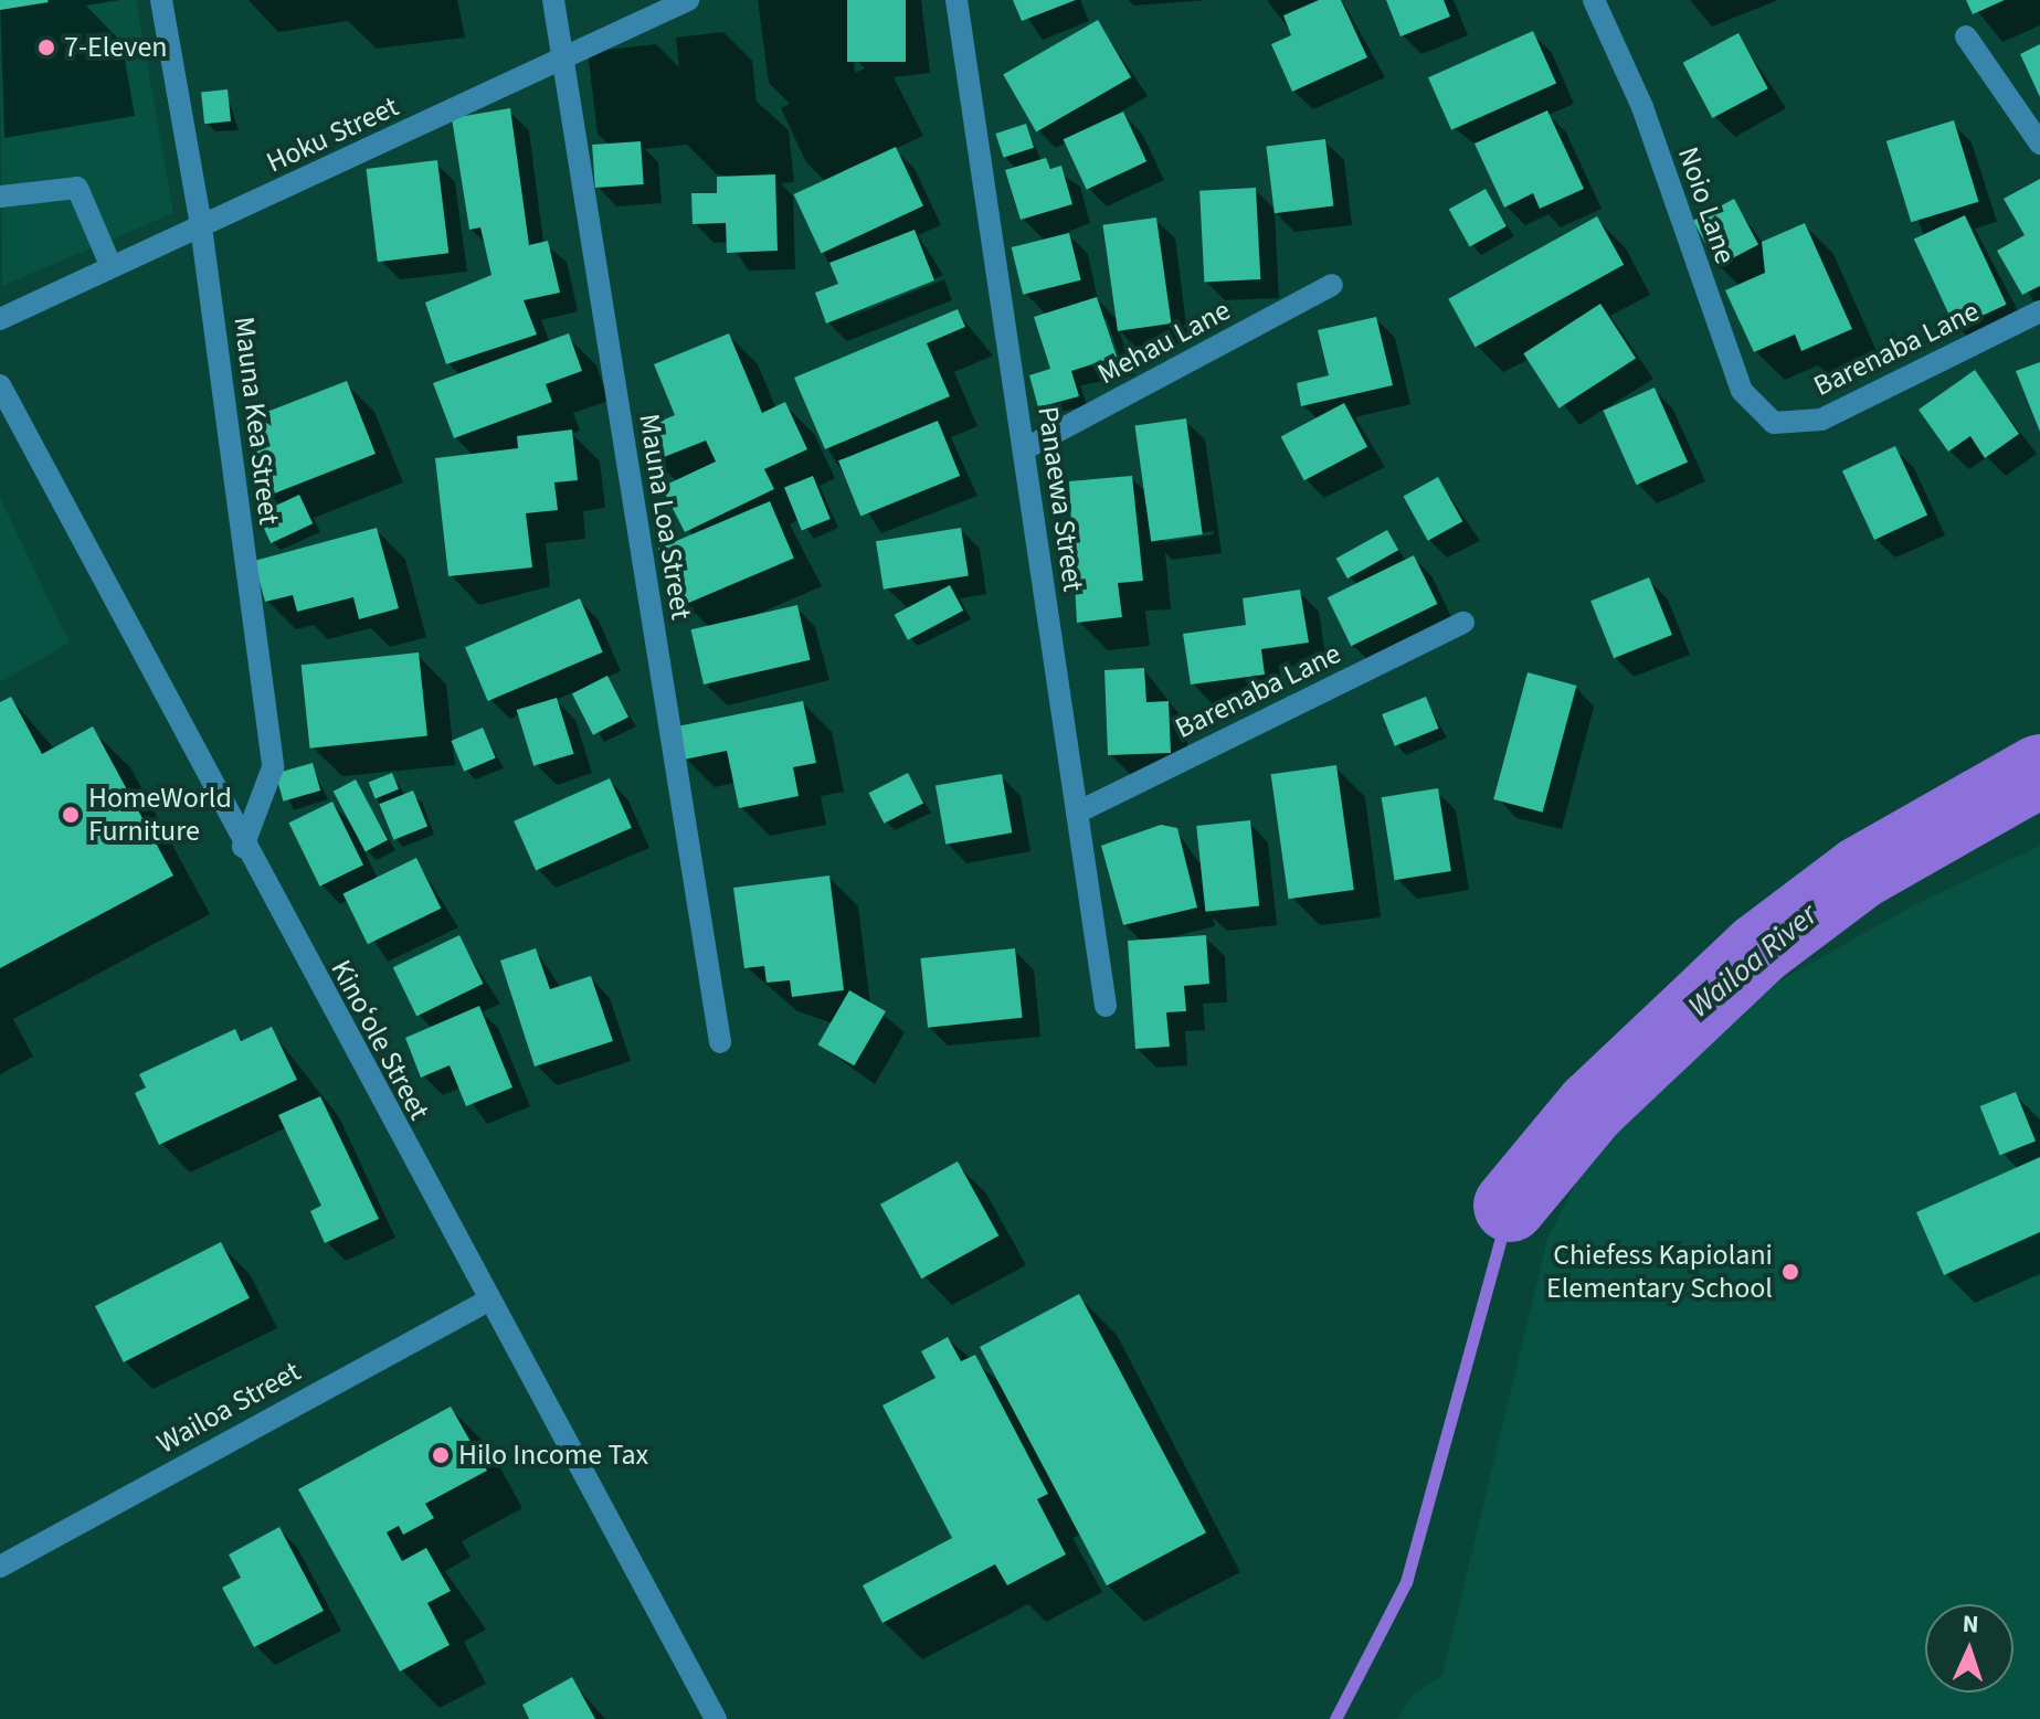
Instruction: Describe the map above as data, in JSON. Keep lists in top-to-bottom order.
{
  "streets": {
    "street": [
      "Hoku Street",
      "Noio Lane",
      "Mehau Lane",
      "Barenaba Lane",
      "Mauna Kea Street",
      "Panaewa Street",
      "Mauna Loa Street",
      "Kinoʻole Street",
      "Wailoa Street"
    ]
  },
  "crossings": [
    ["Hoku Street", "Mauna Kea Street"],
    ["Hoku Street", "Mauna Loa Street"],
    ["Noio Lane", "Barenaba Lane"],
    ["Mehau Lane", "Panaewa Street"],
    ["Barenaba Lane", "Panaewa Street"],
    ["Mauna Kea Street", "Kinoʻole Street"],
    ["Kinoʻole Street", "Wailoa Street"]
  ],
  "water": ["Wailoa River"],
  "places": [
    "7-Eleven",
    "HomeWorld Furniture",
    "Chiefess Kapiolani Elementary School",
    "Hilo Income Tax"
  ],
  "north": "top"
}
